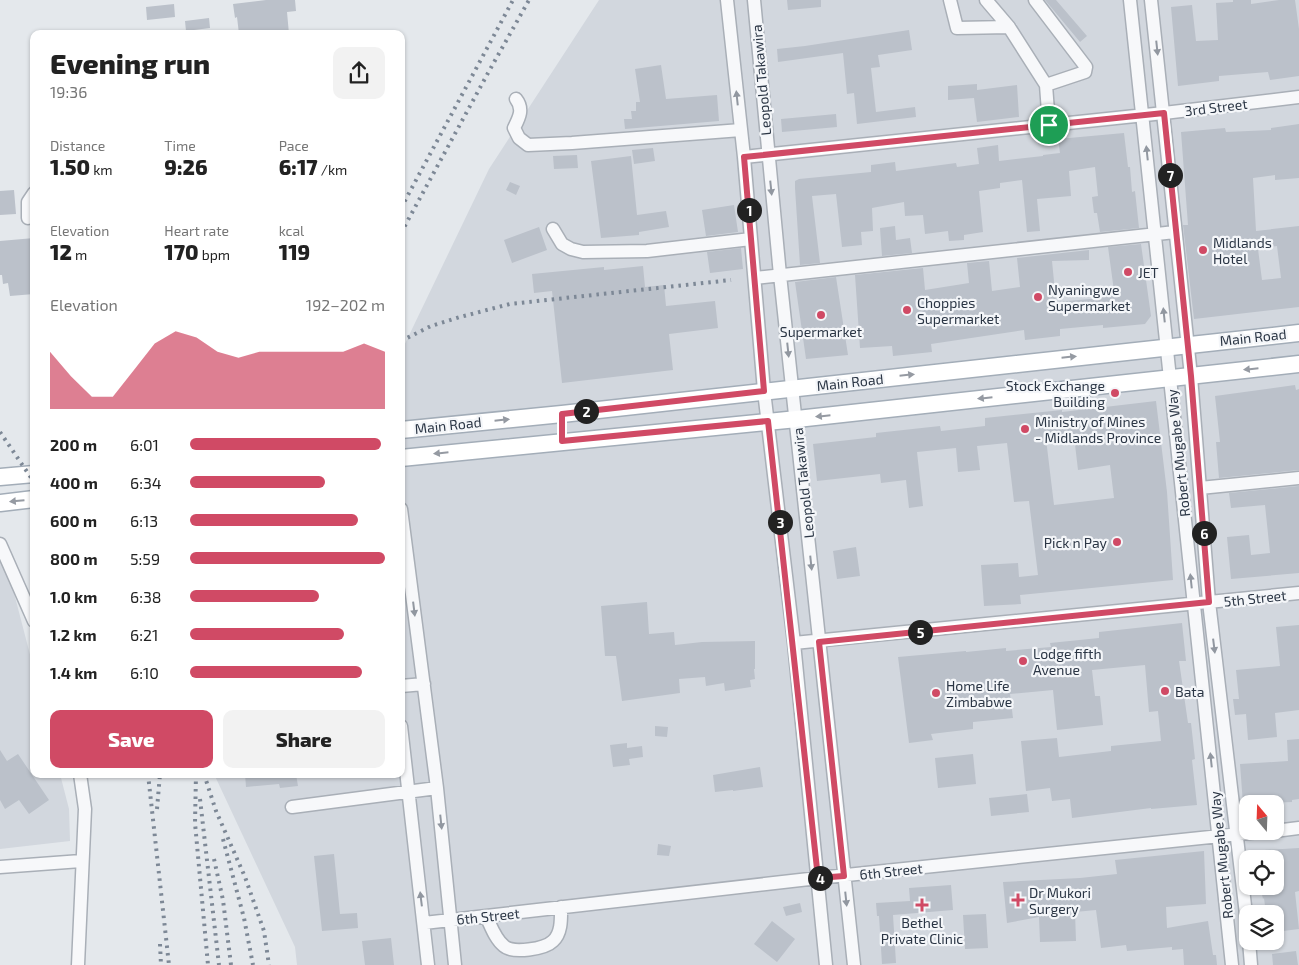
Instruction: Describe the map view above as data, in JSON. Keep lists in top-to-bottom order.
{
  "streets": {
    "main road": ["Main Road"],
    "street": [
      "Leopold Takawira",
      "3rd Street",
      "Robert Mugabe Way",
      "5th Street",
      "6th Street"
    ]
  },
  "crossings": [
    ["Leopold Takawira", "3rd Street"],
    ["Leopold Takawira", "Main Road"],
    ["Leopold Takawira", "5th Street"],
    ["Leopold Takawira", "6th Street"],
    ["3rd Street", "Robert Mugabe Way"],
    ["Main Road", "Robert Mugabe Way"],
    ["Robert Mugabe Way", "5th Street"],
    ["Robert Mugabe Way", "6th Street"]
  ],
  "places": {
    "other": [
      "Midlands Hotel",
      "JET",
      "Nyaningwe Supermarket",
      "Choppies Supermarket",
      "Supermarket",
      "Stock Exchange Building",
      "Ministry of Mines - Midlands Province",
      "Pick n Pay",
      "Lodge fifth Avenue",
      "Bata",
      "Home Life Zimbabwe"
    ],
    "health": ["Dr Mukori Surgery", "Bethel Private Clinic"]
  },
  "north": "top",
  "page": {
    "heading": ["Evening run", "19:36"],
    "stats": [
      ["Distance", "1.50 km"],
      ["Time", "9:26"],
      ["Pace", "6:17 /km"],
      ["Elevation", "12 m"],
      ["Heart rate", "170 bpm"],
      ["kcal", "119"]
    ],
    "pins": [
      "7",
      "1",
      "2",
      "3",
      "6",
      "5",
      "4"
    ],
    "chart": ["Elevation", "192–202 m"],
    "list": [
      {
        "name": "200 m",
        "note": "6:01"
      },
      {
        "name": "400 m",
        "note": "6:34"
      },
      {
        "name": "600 m",
        "note": "6:13"
      },
      {
        "name": "800 m",
        "note": "5:59"
      },
      {
        "name": "1.0 km",
        "note": "6:38"
      },
      {
        "name": "1.2 km",
        "note": "6:21"
      },
      {
        "name": "1.4 km",
        "note": "6:10"
      }
    ],
    "buttons": ["Save", "Share"]
  }
}
